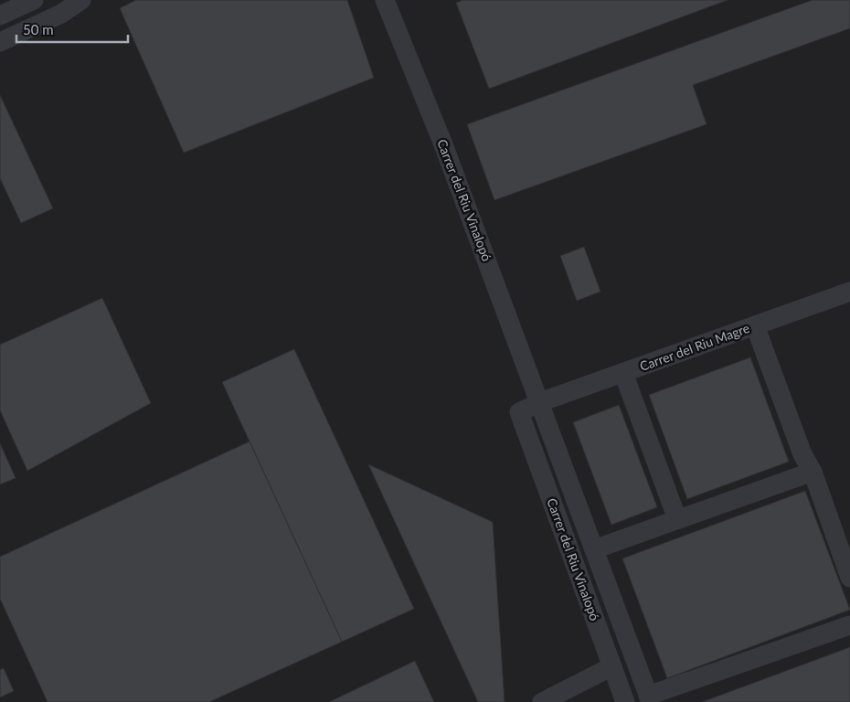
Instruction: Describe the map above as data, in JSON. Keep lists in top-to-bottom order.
{
  "streets": {
    "street": ["Carrer del Riu Vinalopó", "Carrer del Riu Magre"]
  },
  "crossings": [
    ["Carrer del Riu Vinalopó", "Carrer del Riu Magre"]
  ],
  "scale_bar": "50 m"
}
